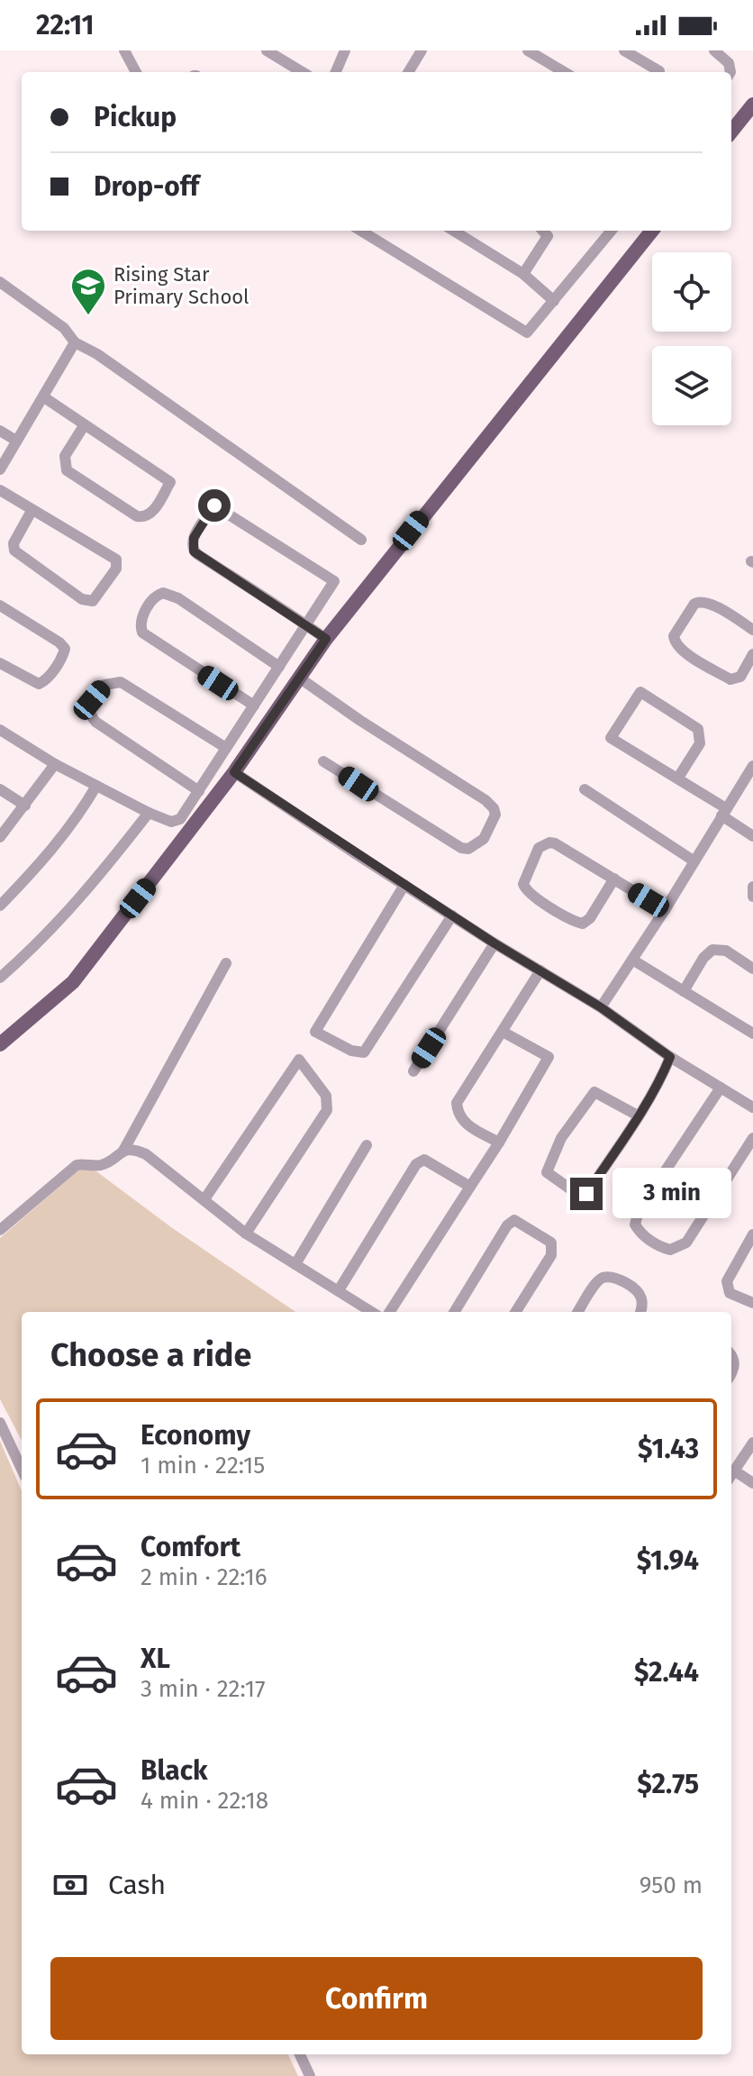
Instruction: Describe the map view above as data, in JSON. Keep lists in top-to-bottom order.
{
  "places": {
    "school or university": ["Rising Star Primary School"]
  },
  "page": {
    "status": "22:11",
    "banner": ["Pickup", "Drop-off"],
    "bubble": "3 min",
    "heading": "Choose a ride",
    "list": [
      {
        "name": "Economy",
        "note": "1 min · 22:15",
        "value": "$1.43"
      },
      {
        "name": "Comfort",
        "note": "2 min · 22:16",
        "value": "$1.94"
      },
      {
        "name": "XL",
        "note": "3 min · 22:17",
        "value": "$2.44"
      },
      {
        "name": "Black",
        "note": "4 min · 22:18",
        "value": "$2.75"
      }
    ],
    "pay": ["Cash", "950 m"],
    "buttons": "Confirm"
  }
}
